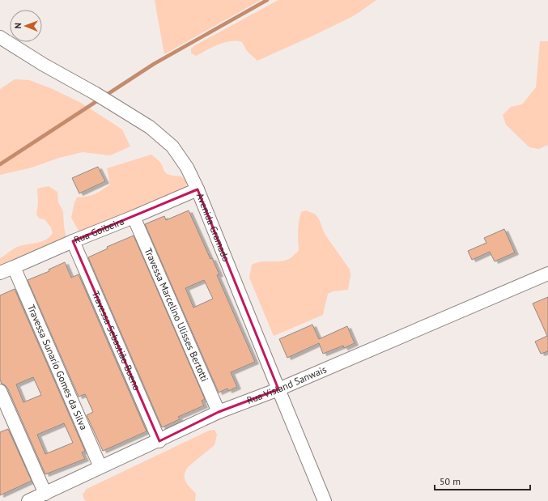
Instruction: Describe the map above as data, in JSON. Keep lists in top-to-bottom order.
{
  "streets": {
    "street": [
      "Avenida Gramado",
      "Rua Goibeira",
      "Travessa Marcelino Ulisses Bertotti",
      "Travessa Sebastião Bueno",
      "Travessa Sunario Gomes da Silva",
      "Rua Visland Sanwais"
    ]
  },
  "crossings": [
    ["Avenida Gramado", "Rua Goibeira"],
    ["Avenida Gramado", "Rua Visland Sanwais"],
    ["Rua Goibeira", "Travessa Marcelino Ulisses Bertotti"],
    ["Rua Goibeira", "Travessa Sebastião Bueno"],
    ["Rua Goibeira", "Travessa Sunario Gomes da Silva"],
    ["Travessa Marcelino Ulisses Bertotti", "Rua Visland Sanwais"],
    ["Travessa Sebastião Bueno", "Rua Visland Sanwais"],
    ["Travessa Sunario Gomes da Silva", "Rua Visland Sanwais"]
  ],
  "scale_bar": "50 m",
  "north": "left"
}
